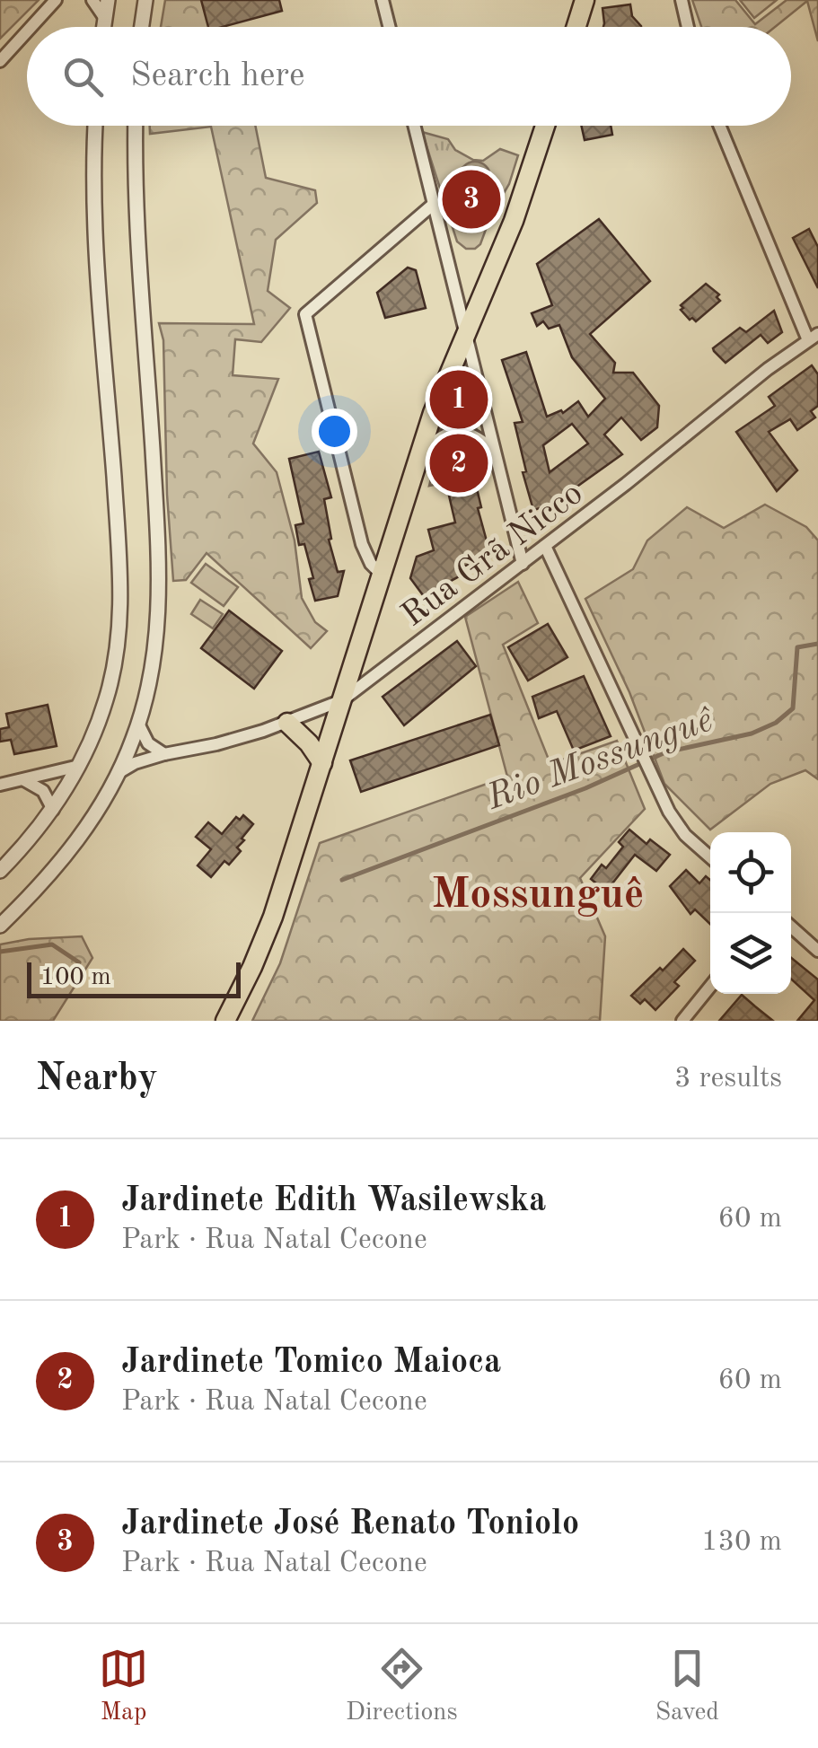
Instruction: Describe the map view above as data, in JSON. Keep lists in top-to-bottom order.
{
  "streets": {
    "street": ["Rua Grã Nicco"]
  },
  "districts": ["Mossunguê"],
  "water": ["Rio Mossunguê"],
  "scale_bar": "100 m",
  "page": {
    "search": "Search here",
    "pins": ["3", "1", "2"],
    "scale": "100 m",
    "heading": ["Nearby", "3 results"],
    "list": [
      {
        "mark": "1",
        "name": "Jardinete Edith Wasilewska",
        "note": "Park · Rua Natal Cecone",
        "value": "60 m"
      },
      {
        "mark": "2",
        "name": "Jardinete Tomico Maioca",
        "note": "Park · Rua Natal Cecone",
        "value": "60 m"
      },
      {
        "mark": "3",
        "name": "Jardinete José Renato Toniolo",
        "note": "Park · Rua Natal Cecone",
        "value": "130 m"
      }
    ],
    "nav": ["Map", "Directions", "Saved"]
  }
}
